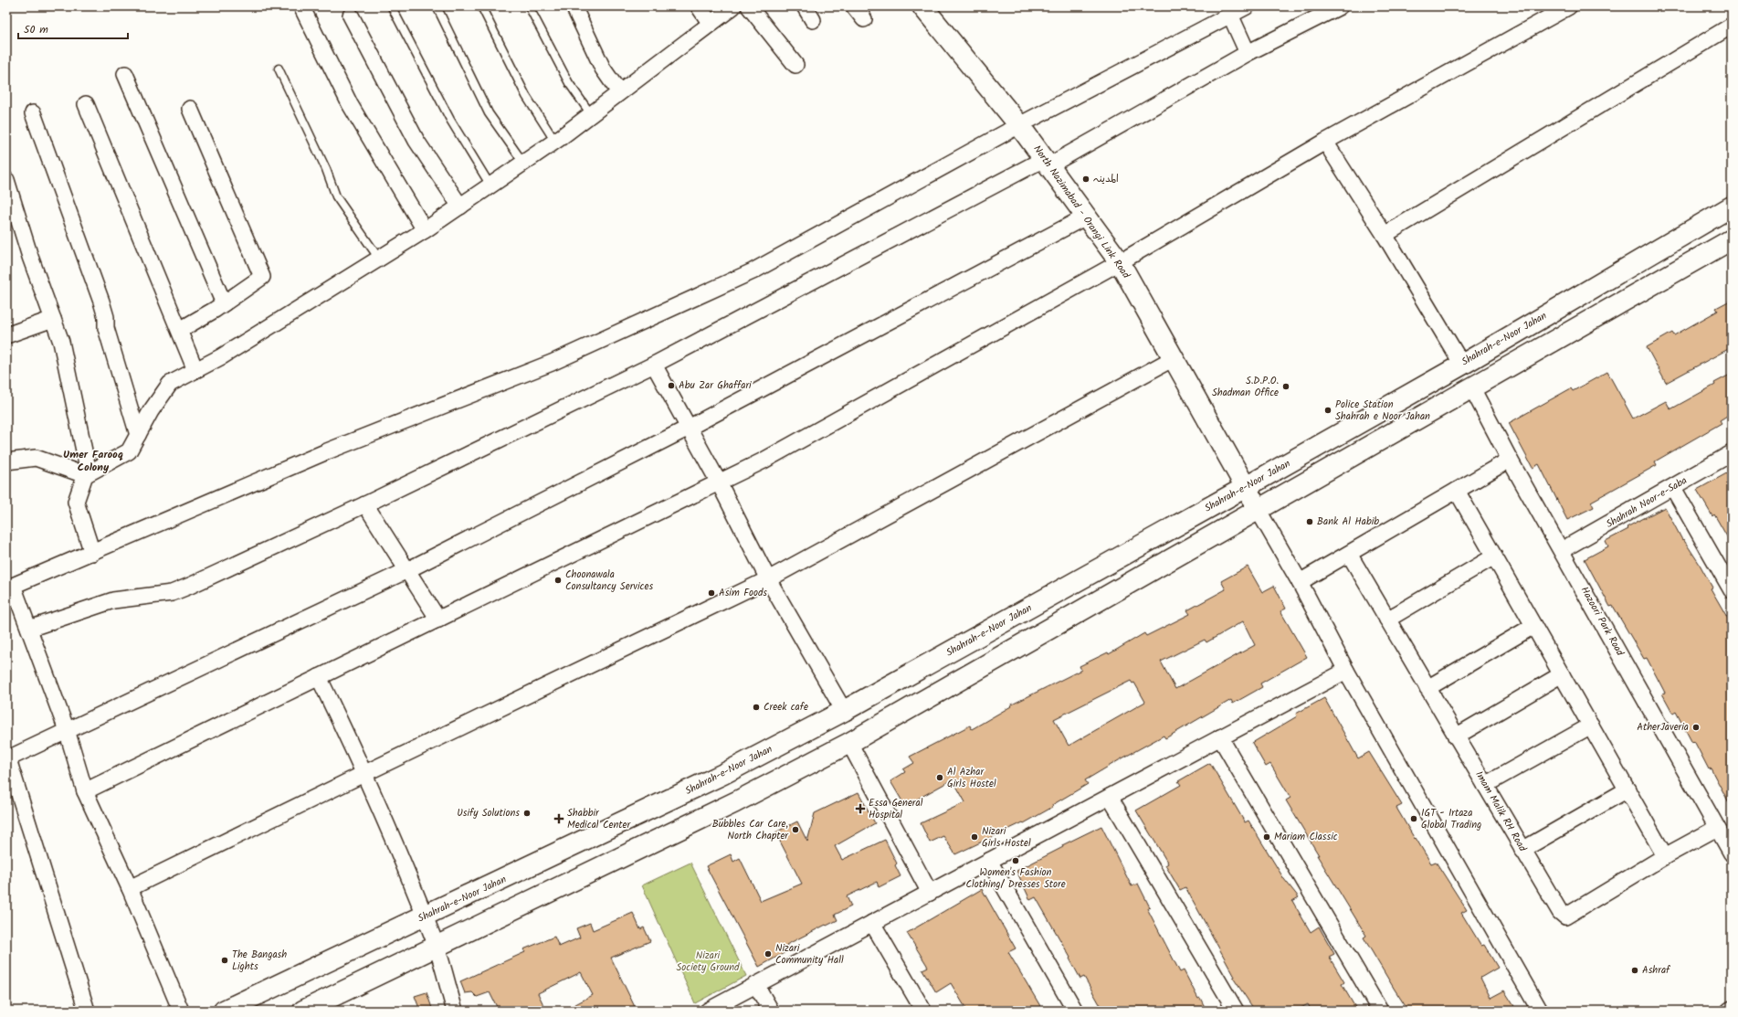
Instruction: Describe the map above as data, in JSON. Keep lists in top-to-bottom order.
{
  "streets": {
    "main road": ["North Nazimabad - Orangi Link Road", "Shahrah-e-Noor Jahan"],
    "street": ["Shahrah Noor-e-Saba", "Hazoori Park Road", "Imam Malik RH Road"]
  },
  "crossings": [
    ["North Nazimabad - Orangi Link Road", "Shahrah-e-Noor Jahan"],
    ["Shahrah Noor-e-Saba", "Hazoori Park Road"],
    ["Hazoori Park Road", "Imam Malik RH Road"]
  ],
  "districts": ["Umer Farooq Colony"],
  "parks": ["Nizari Society Ground"],
  "places": {
    "other": [
      "المدینہ",
      "Abu Zar Ghaffari",
      "S.D.P.O. Shadman Office",
      "Police Station Shahrah e Noor Jahan",
      "Bank Al Habib",
      "Choonawala Consultancy Services",
      "Asim Foods",
      "Creek cafe",
      "AtherJaveria",
      "Al Azhar Girls Hostel",
      "Usify Solutions",
      "IGT - Irtaza Global Trading",
      "Bubbles Car Care, North Chapter",
      "Nizari Girls Hostel",
      "Mariam Classic",
      "Women's Fashion Clothing/ Dresses Store",
      "Nizari Community Hall",
      "The Bangash Lights",
      "Ashraf"
    ],
    "health": ["Essa General Hospital", "Shabbir Medical Center"]
  },
  "scale_bar": "50 m"
}
